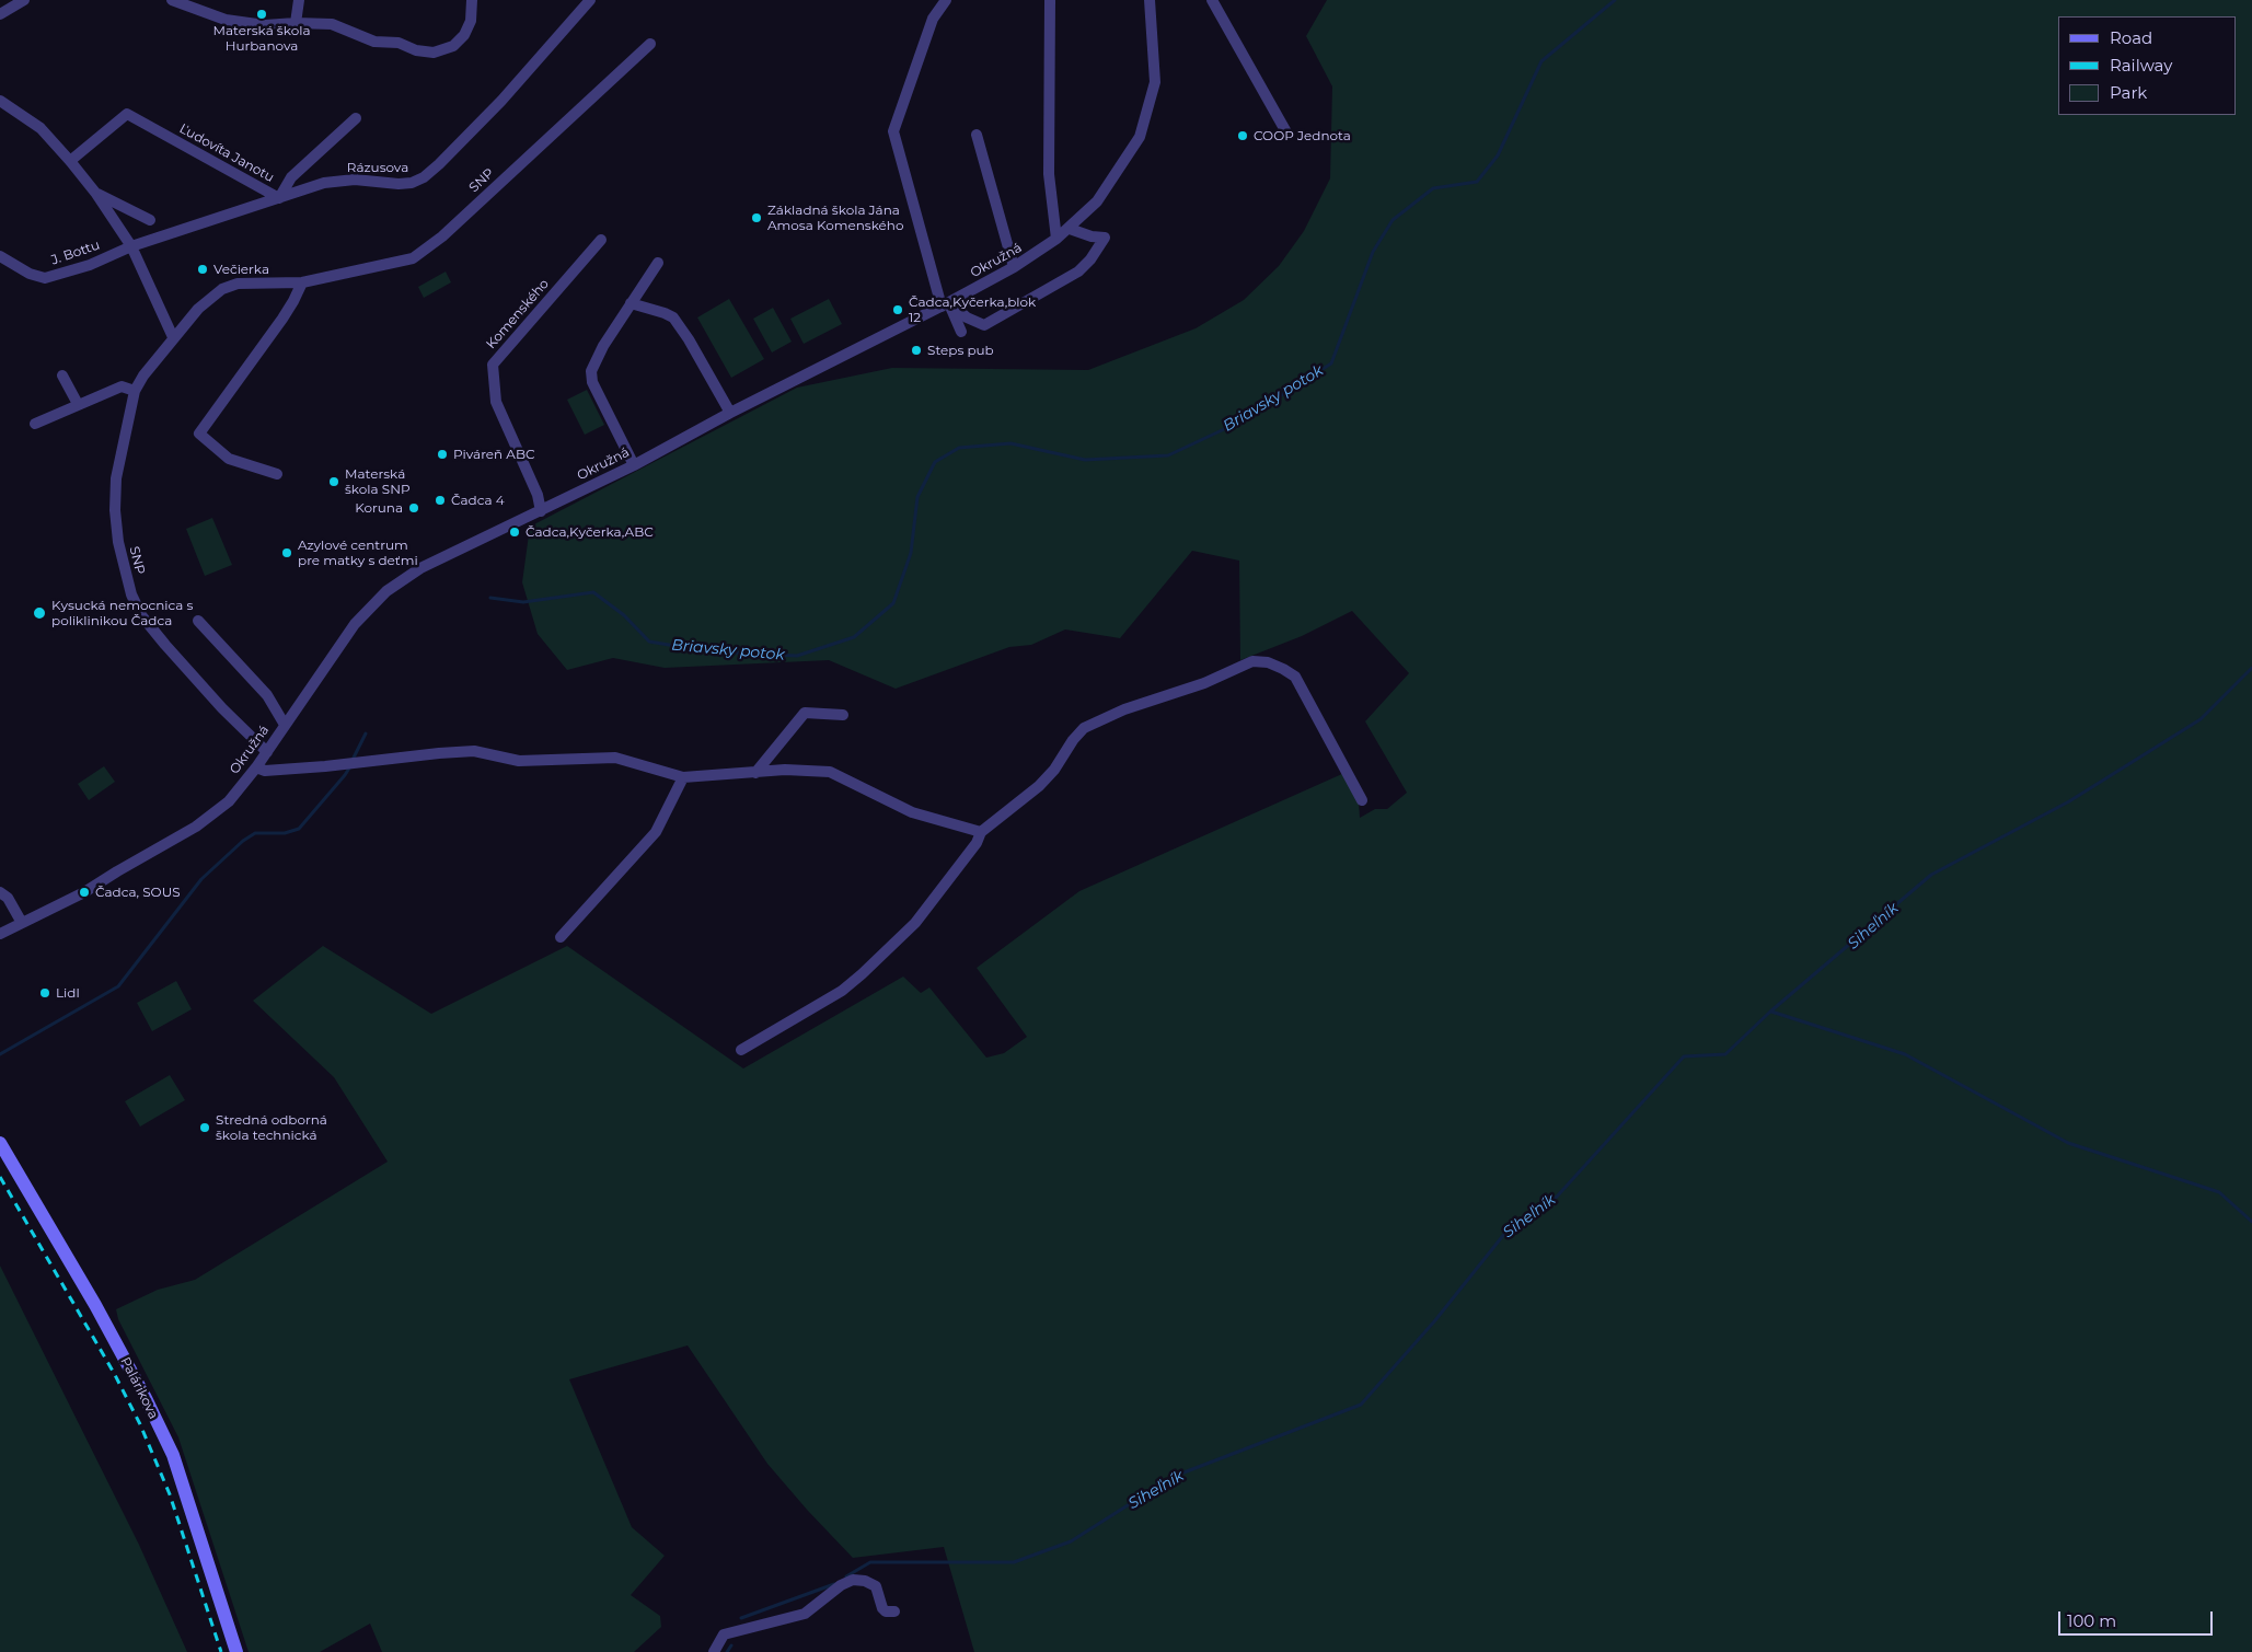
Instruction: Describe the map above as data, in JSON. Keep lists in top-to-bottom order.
{
  "streets": {
    "main road": ["Palárikova"],
    "street": [
      "Ľudovíta Janotu",
      "Rázusova",
      "SNP",
      "J. Bottu",
      "Okružná",
      "Komenského"
    ]
  },
  "crossings": [
    ["Ľudovíta Janotu", "Rázusova"],
    ["Rázusova", "J. Bottu"],
    ["SNP", "Okružná"],
    ["Okružná", "Komenského"]
  ],
  "water": ["Briavsky potok", "Siheľník"],
  "places": [
    "Materská škola Hurbanova",
    "COOP Jednota",
    "Základná škola Jána Amosa Komenského",
    "Večierka",
    "Čadca,Kyčerka,blok 12",
    "Steps pub",
    "Piváreň ABC",
    "Materská škola SNP",
    "Čadca 4",
    "Koruna",
    "Čadca,Kyčerka,ABC",
    "Azylové centrum pre matky s deťmi",
    "Kysucká nemocnica s poliklinikou Čadca",
    "Čadca, SOUS",
    "Lidl",
    "Stredná odborná škola technická"
  ],
  "legend": ["Road", "Railway", "Park"],
  "scale_bar": "100 m"
}
